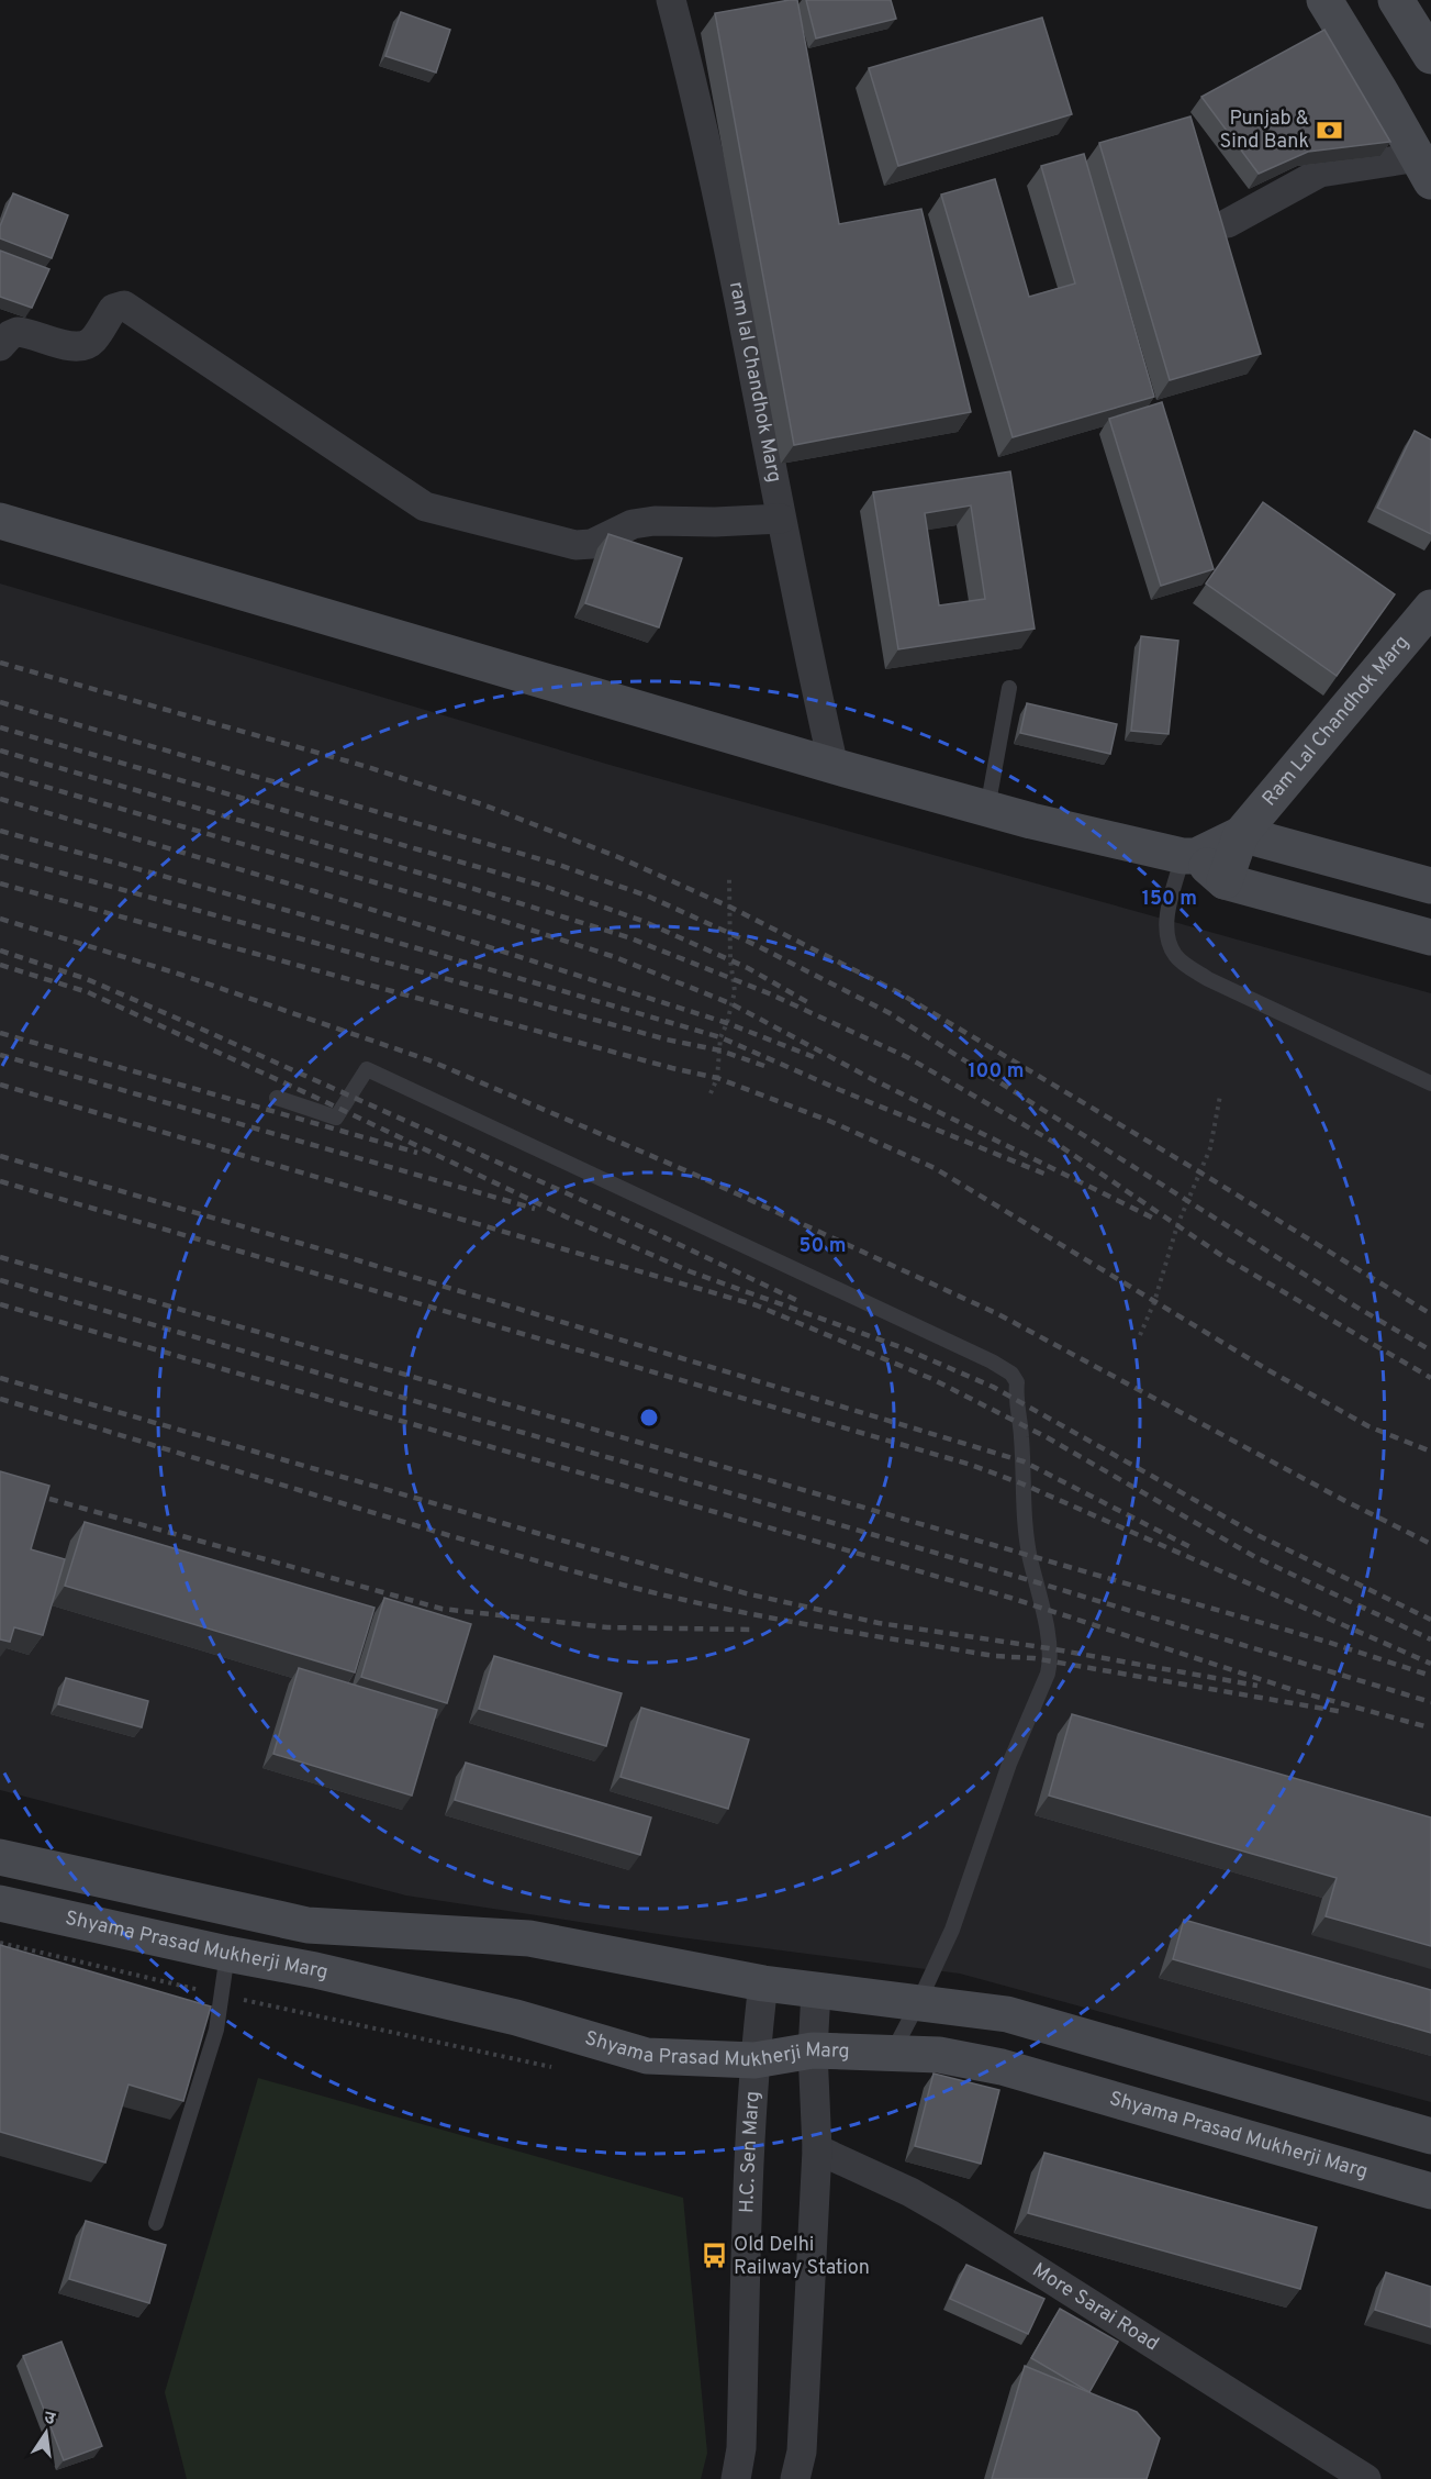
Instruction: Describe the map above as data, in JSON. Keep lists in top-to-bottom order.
{
  "streets": {
    "main road": ["Ram Lal Chandhok Marg", "Shyama Prasad Mukherji Marg"],
    "street": ["ram lal Chandhok Marg", "H.C. Sen Marg", "More Sarai Road"]
  },
  "crossings": [
    ["Shyama Prasad Mukherji Marg", "H.C. Sen Marg"]
  ],
  "places": {
    "bank": ["Punjab & Sind Bank"],
    "bus stop": ["Old Delhi Railway Station"]
  },
  "north": "top",
  "rings": ["150 m", "100 m", "50 m"]
}
